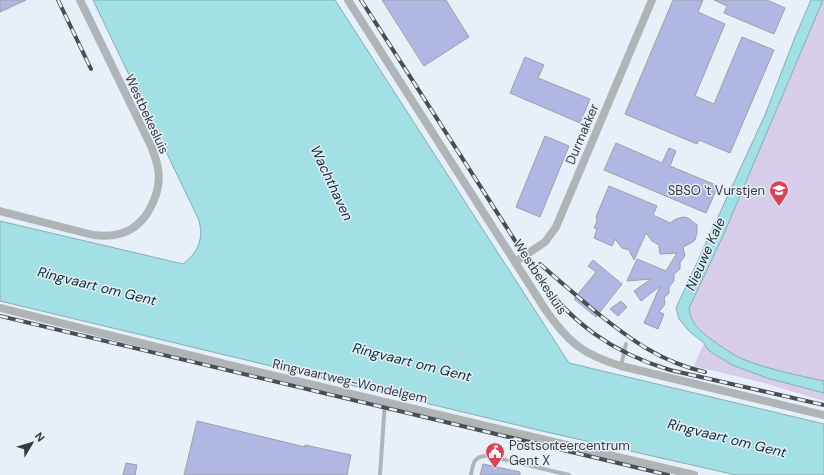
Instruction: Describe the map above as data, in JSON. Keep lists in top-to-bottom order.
{
  "streets": {
    "street": ["Westbekesluis", "Durmakker", "Ringvaartweg-Wondelgem"]
  },
  "crossings": [
    ["Westbekesluis", "Durmakker"]
  ],
  "water": ["Wachthaven", "Nieuwe Kale", "Ringvaart om Gent"],
  "places": {
    "school or university": ["SBSO 't Vurstjen"],
    "public building": ["Postsorteercentrum Gent X"]
  },
  "north": "top right"
}
